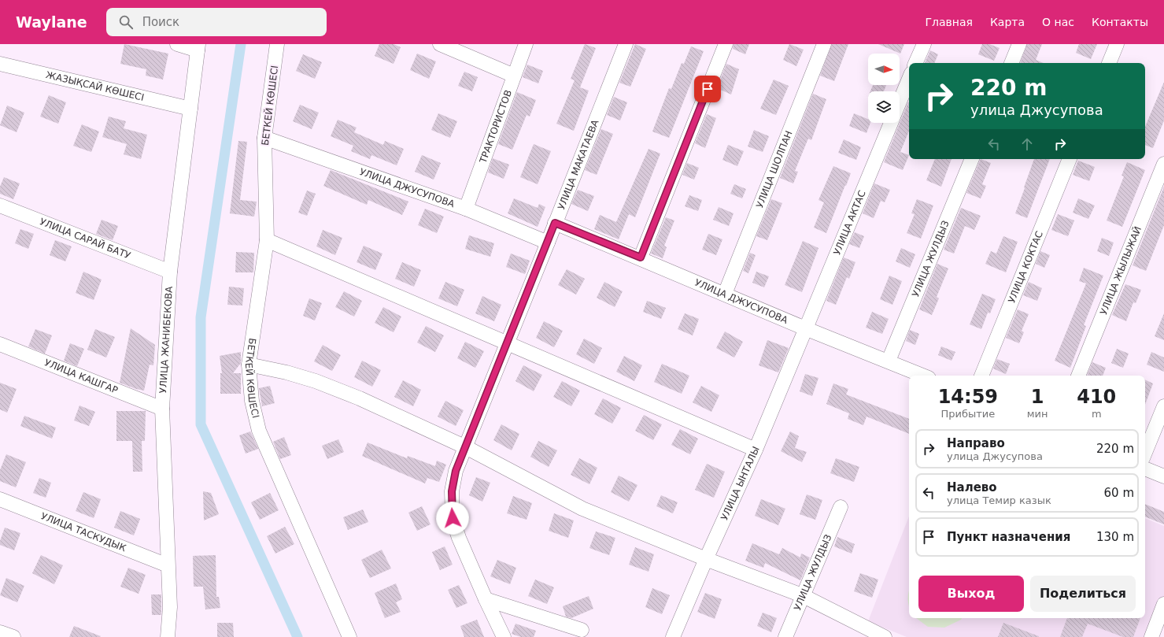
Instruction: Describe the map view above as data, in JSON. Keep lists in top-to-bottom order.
{
  "streets": {
    "street": [
      "ЖАЗЫҚСАЙ КӨШЕСІ",
      "БЕТКЕЙ КӨШЕСІ",
      "ТРАКТОРИСТОВ",
      "УЛИЦА МАКАТАЕВА",
      "УЛИЦА ШОЛПАН",
      "УЛИЦА ДЖУСУПОВА",
      "УЛИЦА АКТАС",
      "УЛИЦА САРАЙ БАТУ",
      "УЛИЦА ЖУЛДЫЗ",
      "УЛИЦА КОКТАС",
      "УЛИЦА ЖЫЛЫЖАЙ",
      "УЛИЦА ЖАНИБЕКОВА",
      "УЛИЦА КАШГАР",
      "УЛИЦА ЫНТАЛЫ",
      "УЛИЦА ТАСКУДЫК"
    ]
  },
  "crossings": [
    ["ЖАЗЫҚСАЙ КӨШЕСІ", "УЛИЦА ЖАНИБЕКОВА"],
    ["БЕТКЕЙ КӨШЕСІ", "УЛИЦА ДЖУСУПОВА"],
    ["ТРАКТОРИСТОВ", "УЛИЦА ДЖУСУПОВА"],
    ["УЛИЦА МАКАТАЕВА", "УЛИЦА ДЖУСУПОВА"],
    ["УЛИЦА ШОЛПАН", "УЛИЦА ДЖУСУПОВА"],
    ["УЛИЦА ДЖУСУПОВА", "УЛИЦА АКТАС"],
    ["УЛИЦА ДЖУСУПОВА", "УЛИЦА ЖУЛДЫЗ"],
    ["УЛИЦА ДЖУСУПОВА", "УЛИЦА ЫНТАЛЫ"],
    ["УЛИЦА АКТАС", "УЛИЦА ЫНТАЛЫ"],
    ["УЛИЦА САРАЙ БАТУ", "УЛИЦА ЖАНИБЕКОВА"],
    ["УЛИЦА ЖАНИБЕКОВА", "УЛИЦА КАШГАР"],
    ["УЛИЦА ЖАНИБЕКОВА", "УЛИЦА ТАСКУДЫК"]
  ],
  "north": "right",
  "page": {
    "header": "Waylane",
    "search": "Поиск",
    "nav": [
      "Главная",
      "Карта",
      "О нас",
      "Контакты"
    ],
    "turn": ["220 m", "улица Джусупова"],
    "eta": [
      "14:59",
      "Прибытие",
      "1",
      "мин",
      "410",
      "m"
    ],
    "list": [
      {
        "name": "Направо",
        "note": "улица Джусупова",
        "value": "220 m"
      },
      {
        "name": "Налево",
        "note": "улица Темир казык",
        "value": "60 m"
      },
      {
        "name": "Пункт назначения",
        "value": "130 m"
      }
    ],
    "buttons": ["Выход", "Поделиться"]
  }
}
